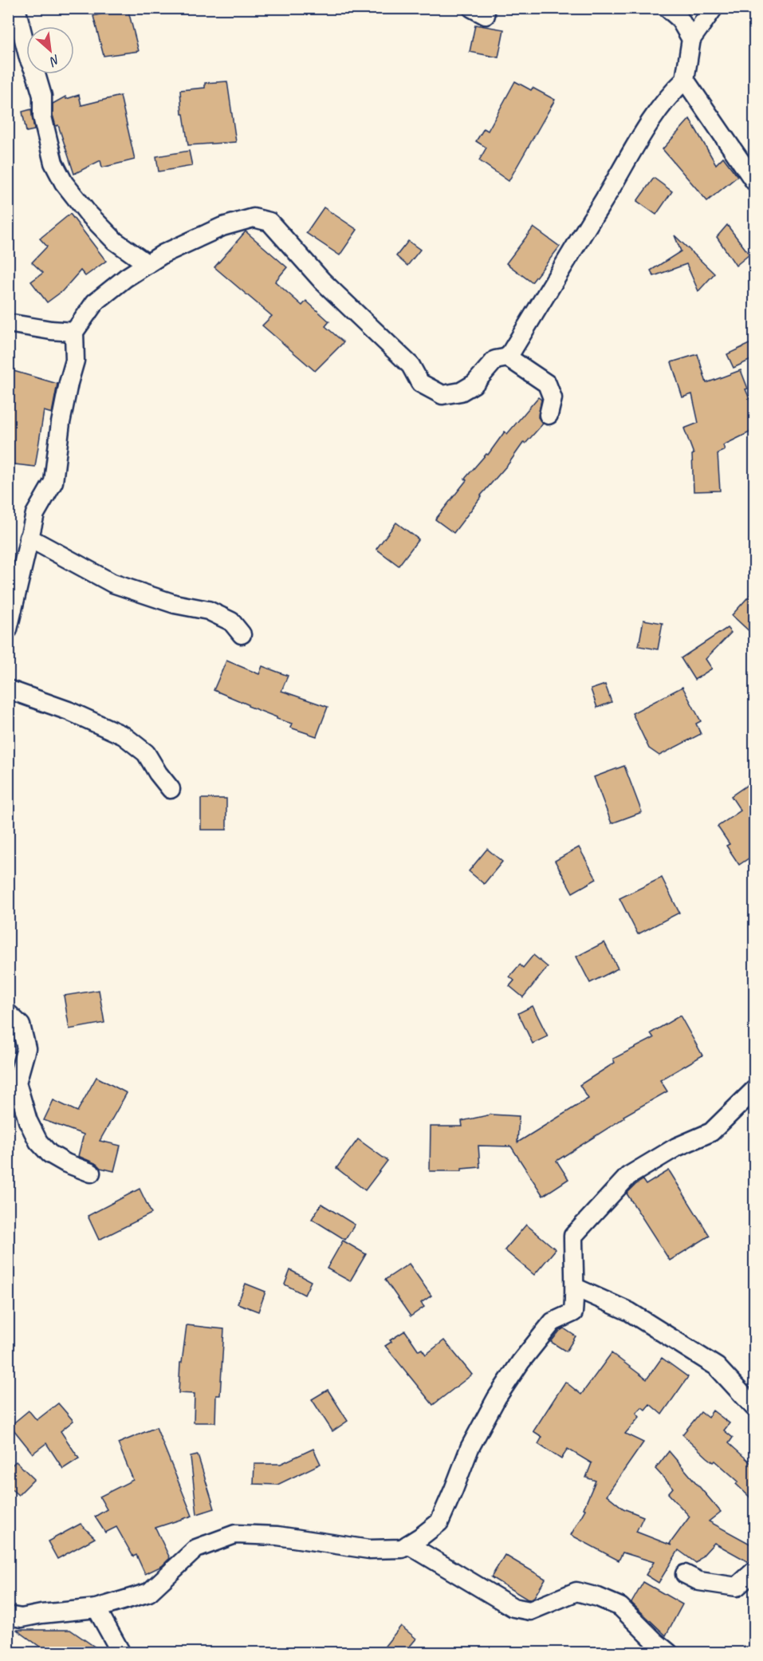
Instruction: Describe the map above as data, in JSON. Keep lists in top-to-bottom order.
{
  "north": "bottom right"
}
